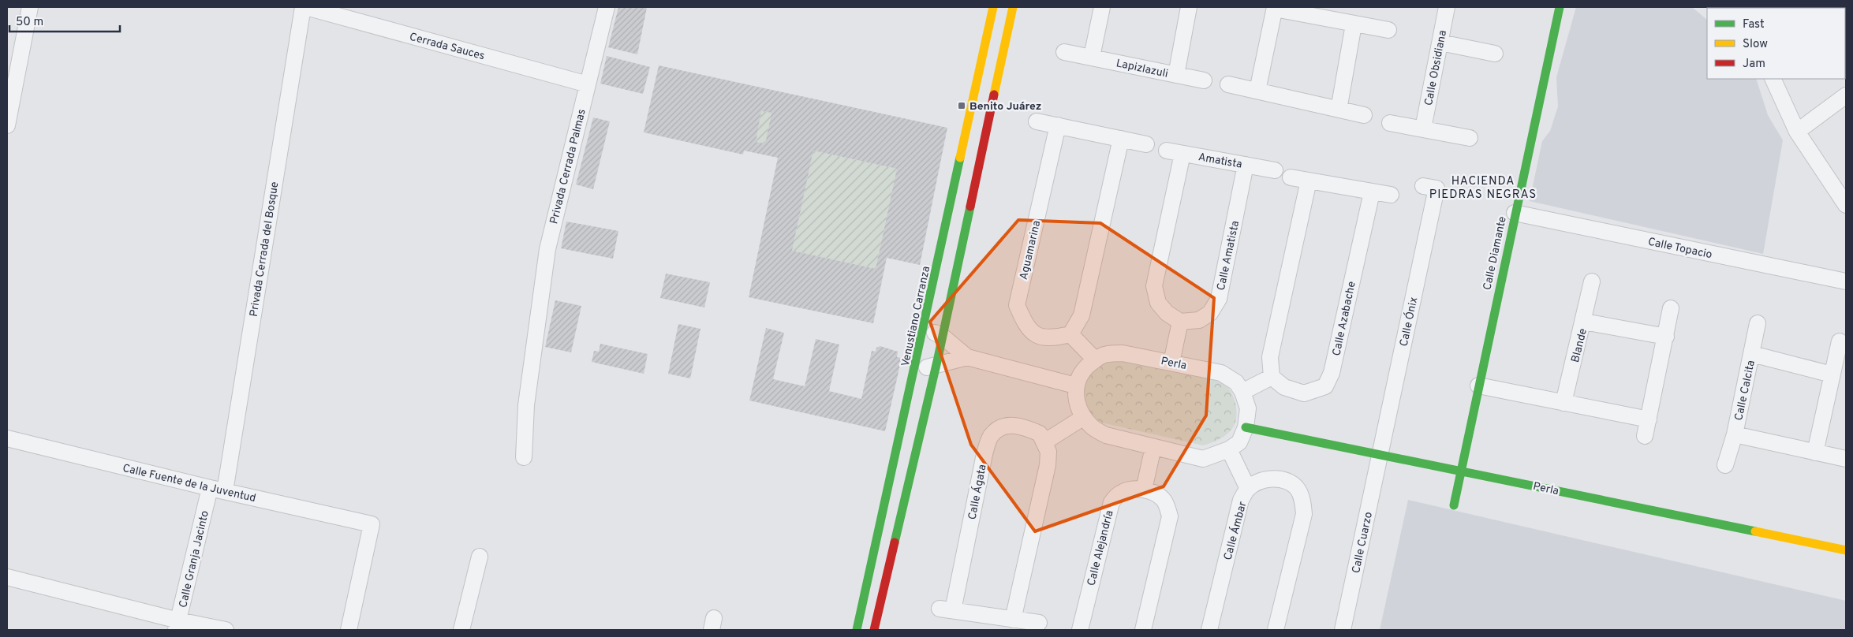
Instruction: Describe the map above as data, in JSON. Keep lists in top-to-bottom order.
{
  "streets": {
    "main road": ["Calle Diamante", "Venustiano Carranza", "Perla"],
    "street": [
      "Cerrada Sauces",
      "Lapizlazuli",
      "Calle Obsidiana",
      "Amatista",
      "Privada Cerrada Palmas",
      "Calle Topacio",
      "Privada Cerrada del Bosque",
      "Aguamarina",
      "Calle Amatista",
      "Calle Azabache",
      "Calle Ónix",
      "Blande",
      "Calle Calcita",
      "Calle Fuente de la Juventud",
      "Calle Ágata",
      "Calle Ámbar",
      "Calle Cuarzo",
      "Calle Alejandría",
      "Calle Granja Jacinto"
    ]
  },
  "crossings": [
    ["Cerrada Sauces", "Privada Cerrada Palmas"],
    ["Amatista", "Calle Amatista"],
    ["Calle Topacio", "Calle Diamante"],
    ["Privada Cerrada del Bosque", "Calle Fuente de la Juventud"],
    ["Privada Cerrada del Bosque", "Calle Granja Jacinto"],
    ["Calle Diamante", "Perla"],
    ["Calle Ónix", "Perla"],
    ["Calle Ónix", "Calle Cuarzo"],
    ["Perla", "Calle Cuarzo"],
    ["Calle Fuente de la Juventud", "Calle Granja Jacinto"]
  ],
  "districts": ["HACIENDA PIEDRAS NEGRAS"],
  "places": {
    "transit": ["Benito Juárez"]
  },
  "legend": ["Fast", "Slow", "Jam"],
  "scale_bar": "50 m"
}
